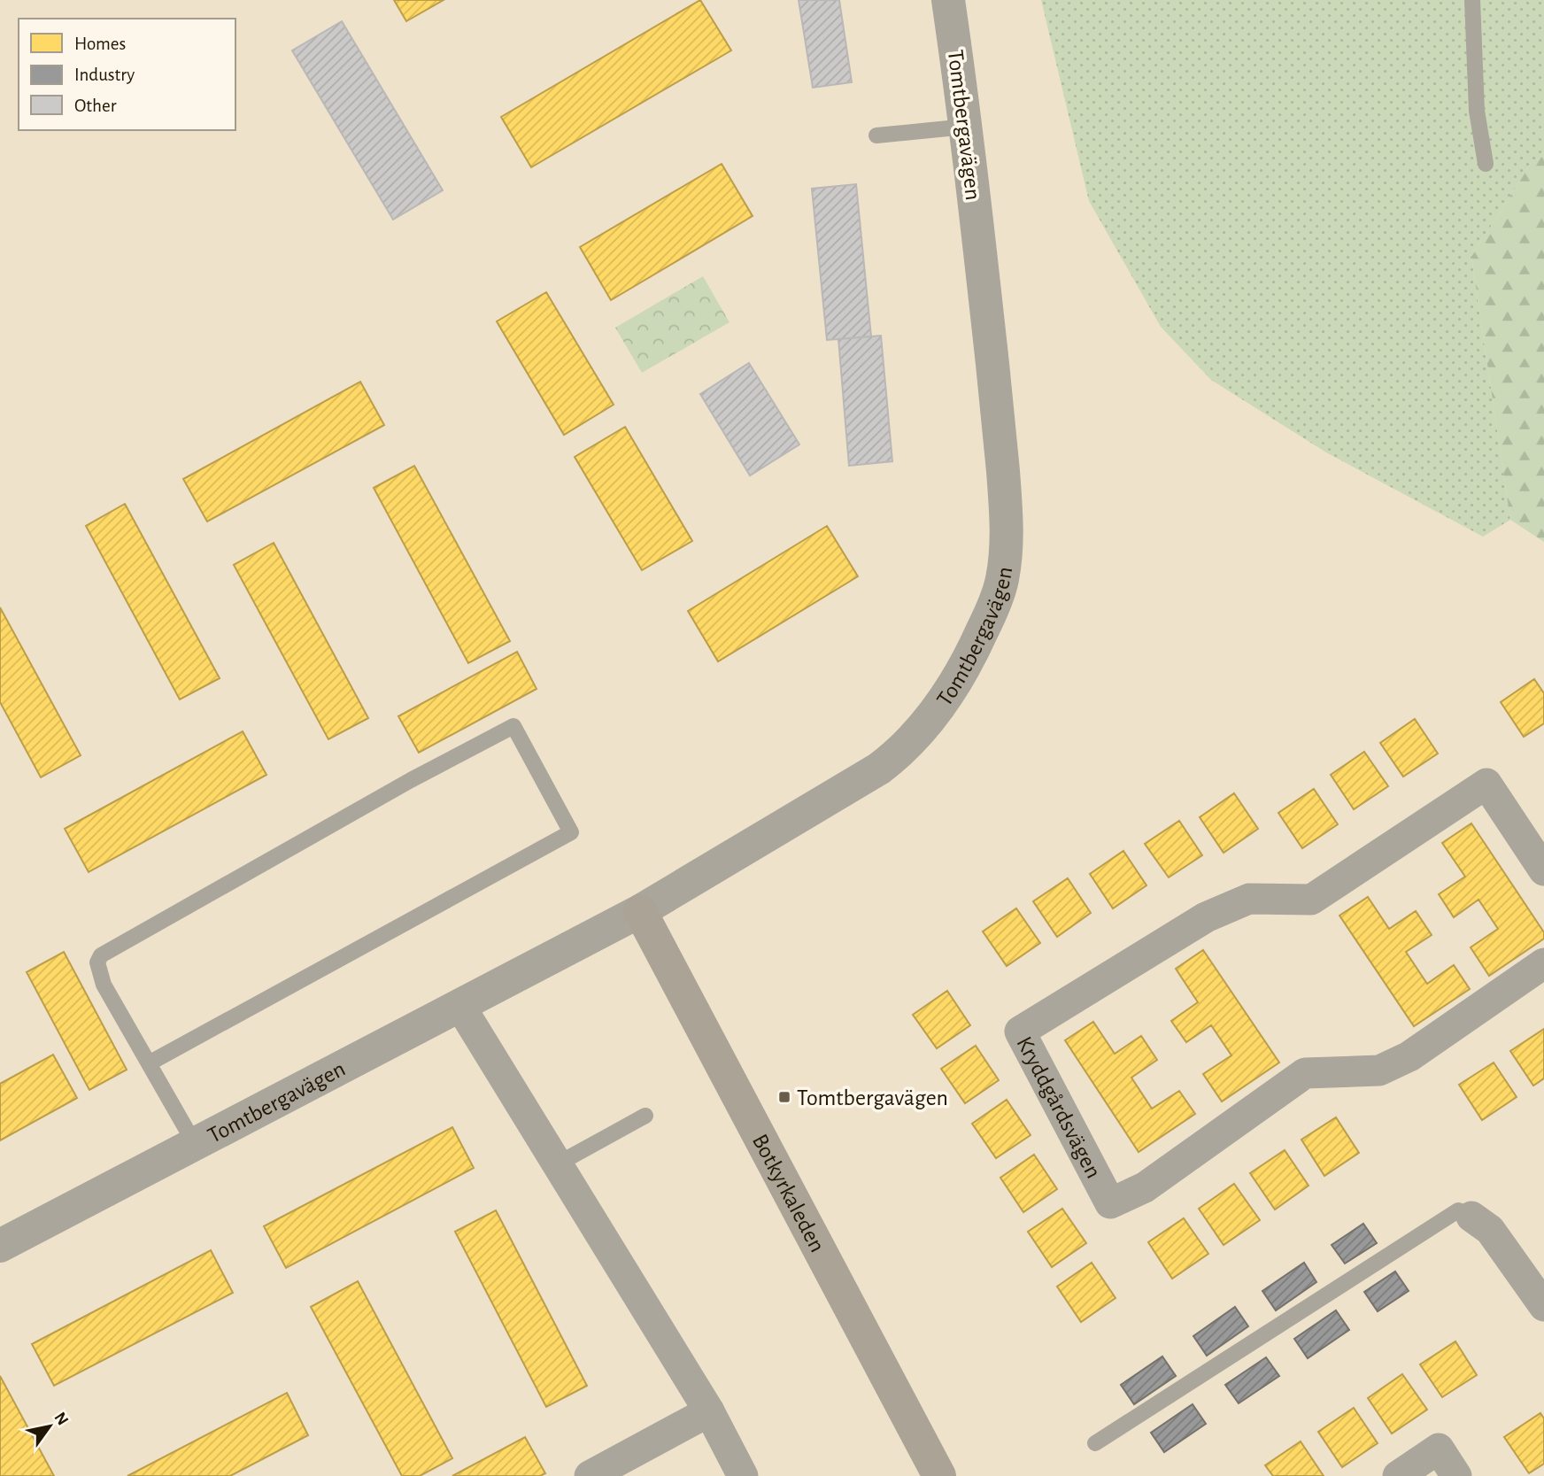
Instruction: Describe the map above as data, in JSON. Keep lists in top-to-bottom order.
{
  "streets": {
    "main road": ["Botkyrkaleden"],
    "street": ["Tomtbergavägen", "Kryddgårdsvägen"]
  },
  "crossings": [
    ["Tomtbergavägen", "Botkyrkaleden"]
  ],
  "places": {
    "transit": ["Tomtbergavägen"]
  },
  "legend": ["Homes", "Industry", "Other"],
  "north": "top right"
}
